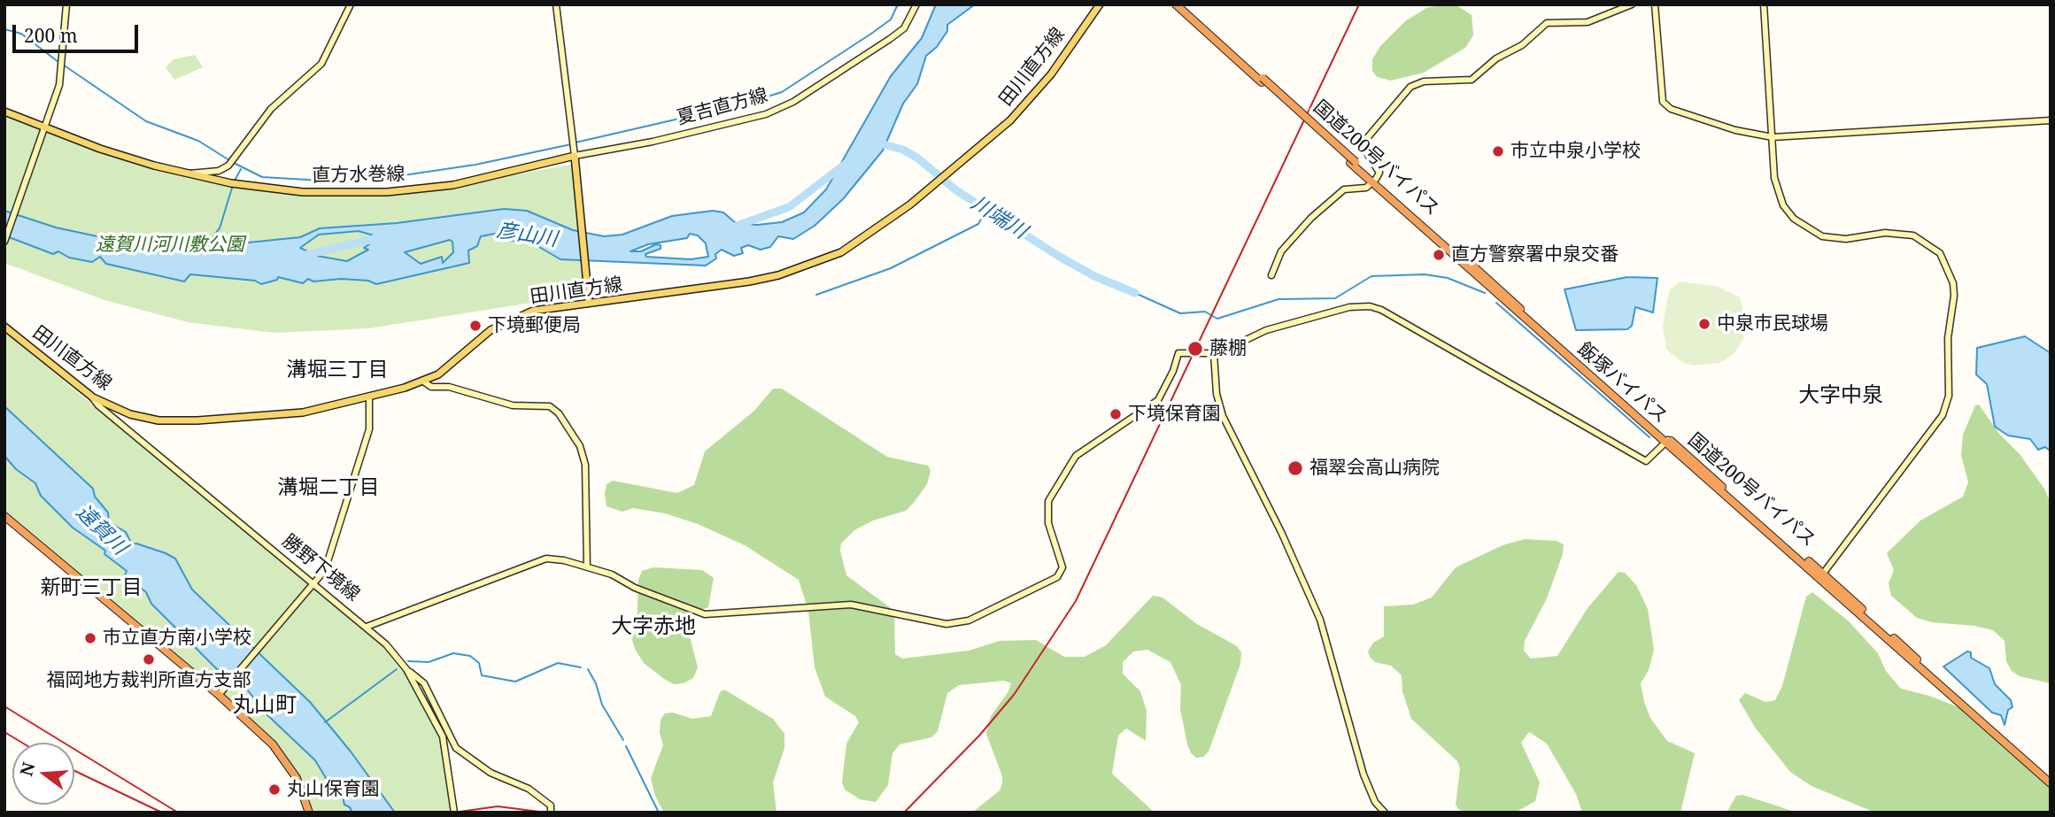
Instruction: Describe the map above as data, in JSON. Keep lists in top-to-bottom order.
{
  "streets": {
    "highway": ["国道200号バイパス", "飯塚バイパス"],
    "main road": ["田川直方線", "直方水巻線"],
    "street": ["夏吉直方線", "勝野下境線"]
  },
  "crossings": [
    ["田川直方線", "勝野下境線"],
    ["夏吉直方線", "直方水巻線"],
    ["国道200号バイパス", "飯塚バイパス"]
  ],
  "districts": [
    "溝堀三丁目",
    "大字中泉",
    "溝堀二丁目",
    "新町三丁目",
    "大字赤地",
    "丸山町"
  ],
  "water": ["川端川", "彦山川", "遠賀川"],
  "parks": ["遠賀川河川敷公園"],
  "places": [
    "市立中泉小学校",
    "直方警察署中泉交番",
    "中泉市民球場",
    "下境郵便局",
    "藤棚",
    "下境保育園",
    "福翠会高山病院",
    "市立直方南小学校",
    "福岡地方裁判所直方支部",
    "丸山保育園"
  ],
  "scale_bar": "200 m",
  "north": "left"
}
